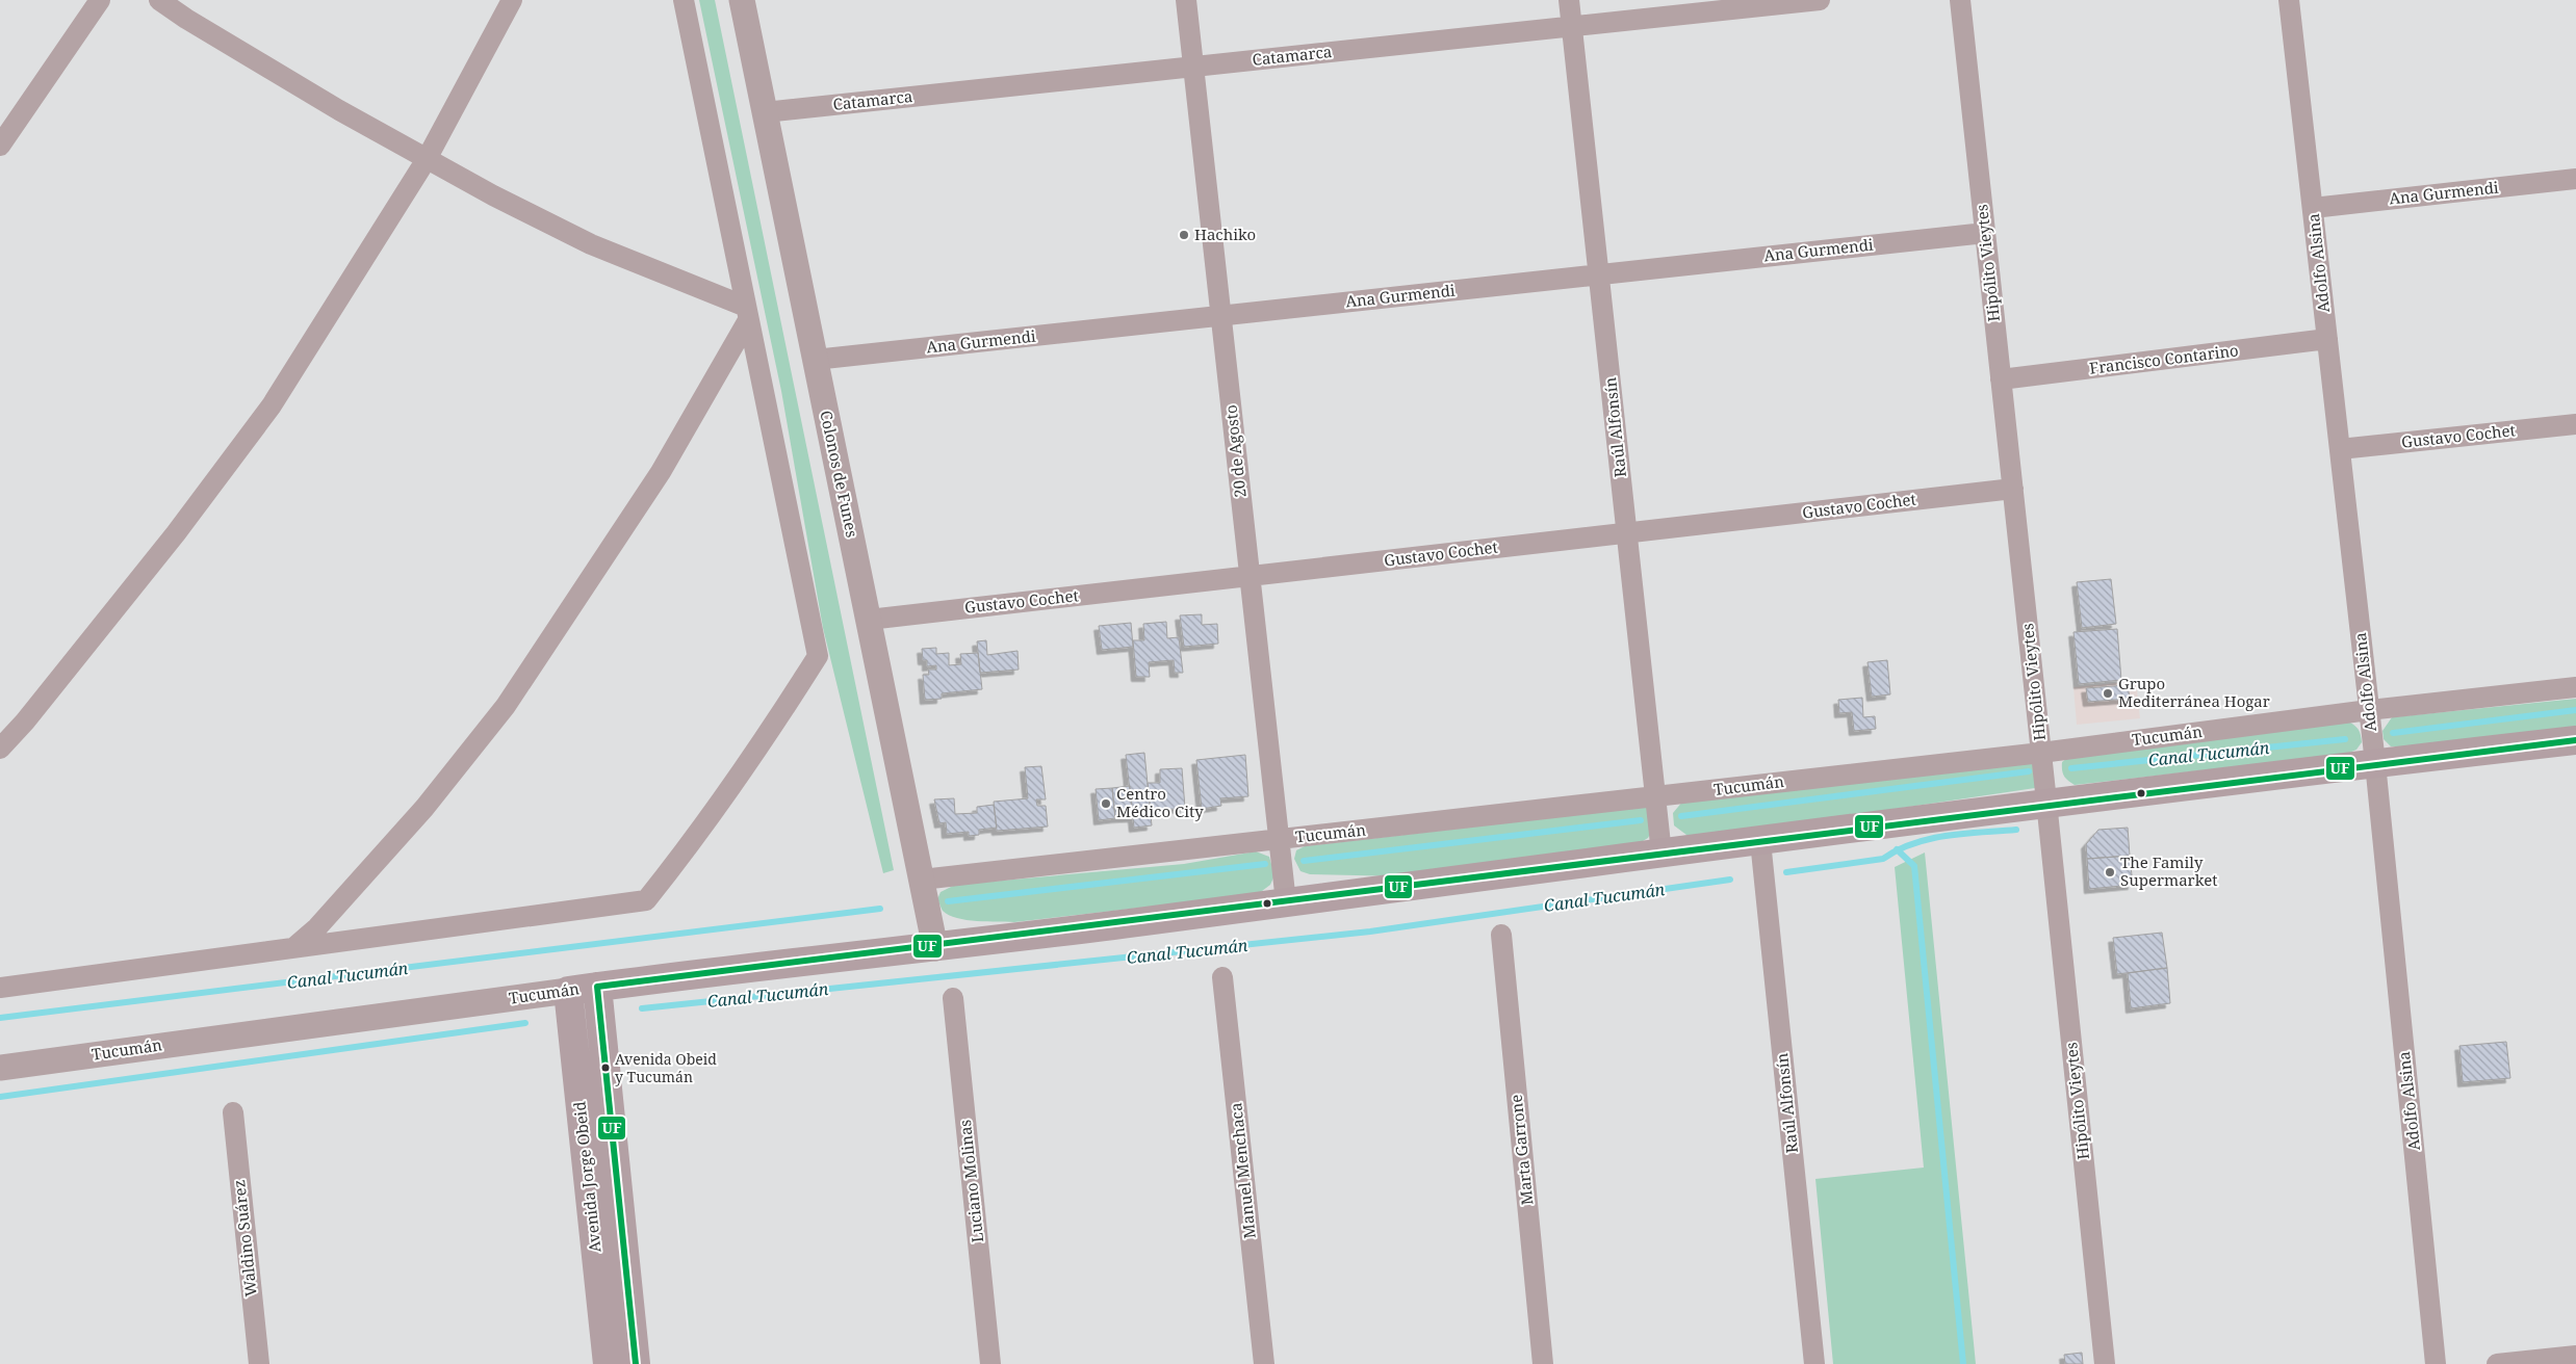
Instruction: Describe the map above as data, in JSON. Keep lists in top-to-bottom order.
{
  "streets": {
    "main road": ["Tucumán", "Avenida Jorge Obeid"],
    "street": [
      "Catamarca",
      "Ana Gurmendi",
      "Hipólito Vieytes",
      "Adolfo Alsina",
      "Francisco Contarino",
      "Raúl Alfonsín",
      "Gustavo Cochet",
      "20 de Agosto",
      "Colonos de Funes",
      "Marta Garrone",
      "Manuel Menchaca",
      "Luciano Molinas",
      "Waldino Suárez"
    ]
  },
  "crossings": [
    ["Catamarca", "Raúl Alfonsín"],
    ["Catamarca", "20 de Agosto"],
    ["Catamarca", "Colonos de Funes"],
    ["Ana Gurmendi", "Hipólito Vieytes"],
    ["Ana Gurmendi", "Adolfo Alsina"],
    ["Ana Gurmendi", "Raúl Alfonsín"],
    ["Ana Gurmendi", "20 de Agosto"],
    ["Ana Gurmendi", "Colonos de Funes"],
    ["Hipólito Vieytes", "Francisco Contarino"],
    ["Hipólito Vieytes", "Gustavo Cochet"],
    ["Hipólito Vieytes", "Tucumán"],
    ["Adolfo Alsina", "Francisco Contarino"],
    ["Adolfo Alsina", "Gustavo Cochet"],
    ["Adolfo Alsina", "Tucumán"],
    ["Raúl Alfonsín", "Gustavo Cochet"],
    ["Raúl Alfonsín", "Tucumán"],
    ["Gustavo Cochet", "20 de Agosto"],
    ["Gustavo Cochet", "Colonos de Funes"],
    ["20 de Agosto", "Tucumán"],
    ["Colonos de Funes", "Tucumán"],
    ["Tucumán", "Avenida Jorge Obeid"]
  ],
  "water": ["Canal Tucumán"],
  "places": [
    "Hachiko",
    "Grupo Mediterránea Hogar",
    "Centro Médico City",
    "The Family Supermarket",
    "Avenida Obeid y Tucumán"
  ],
  "lines": ["transit line UF"]
}
